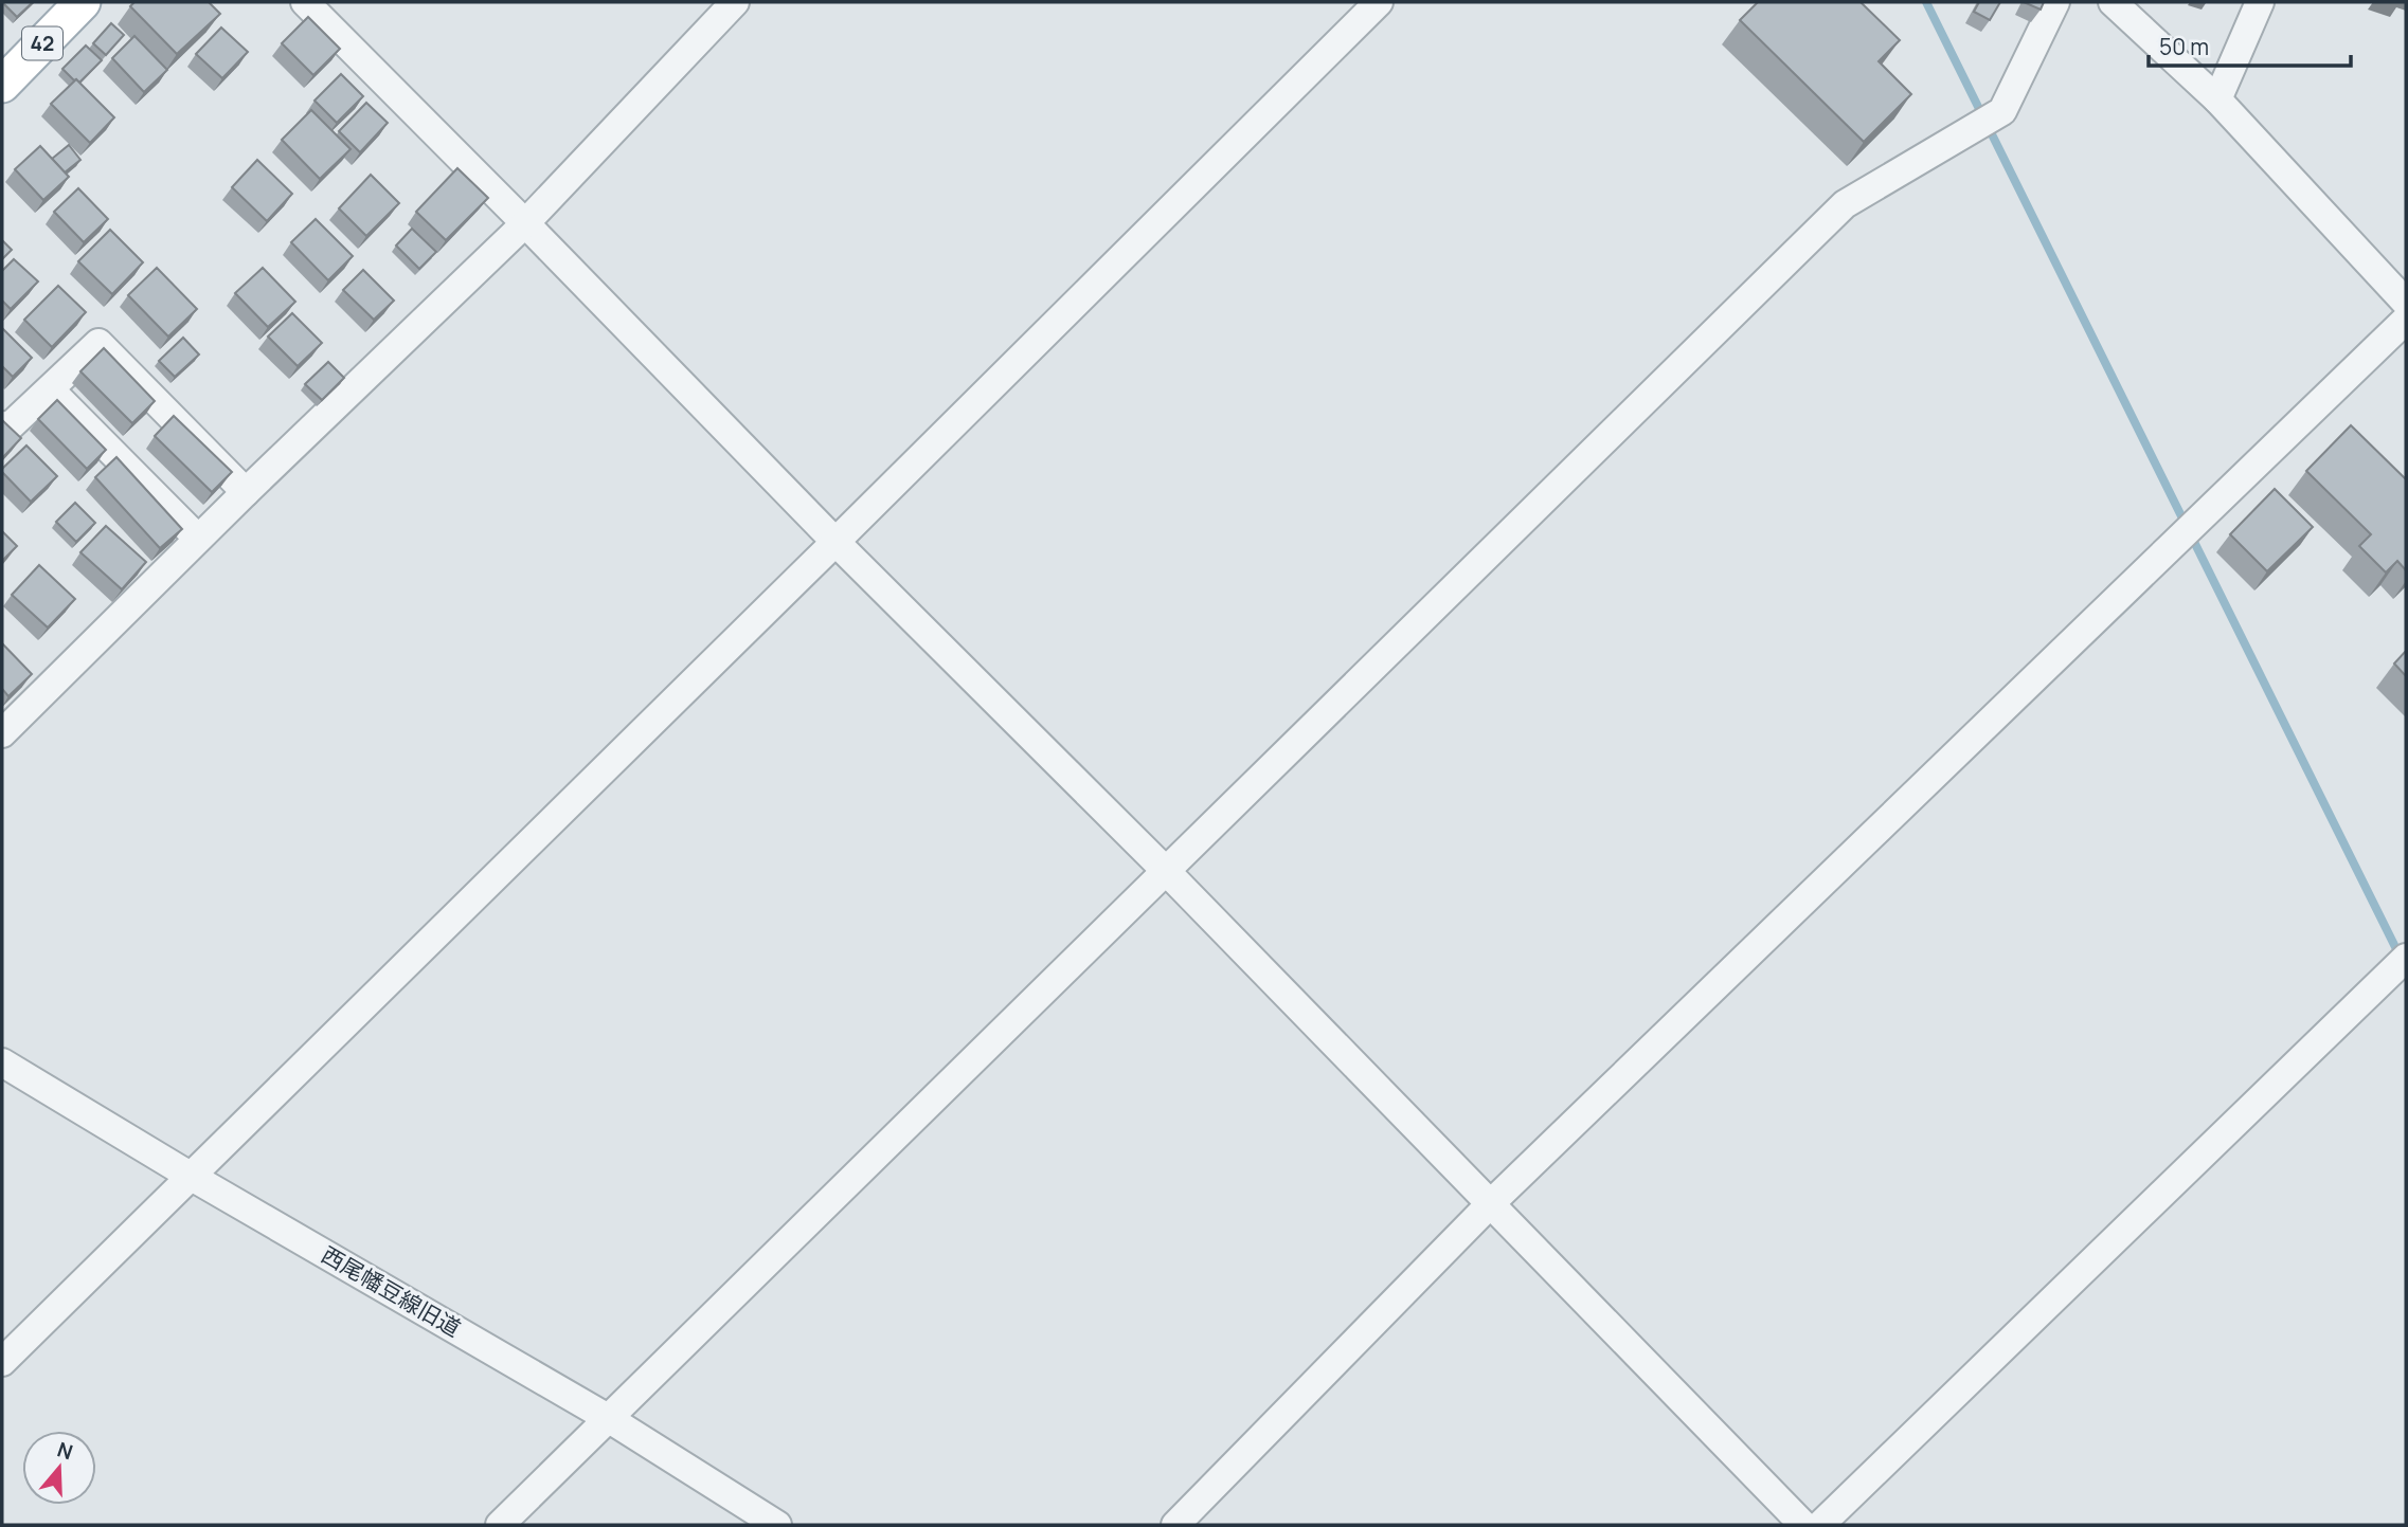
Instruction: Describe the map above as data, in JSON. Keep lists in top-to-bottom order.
{
  "streets": {
    "main road": ["42"],
    "street": ["西尾幡豆線旧道"]
  },
  "scale_bar": "50 m",
  "north": "top"
}
